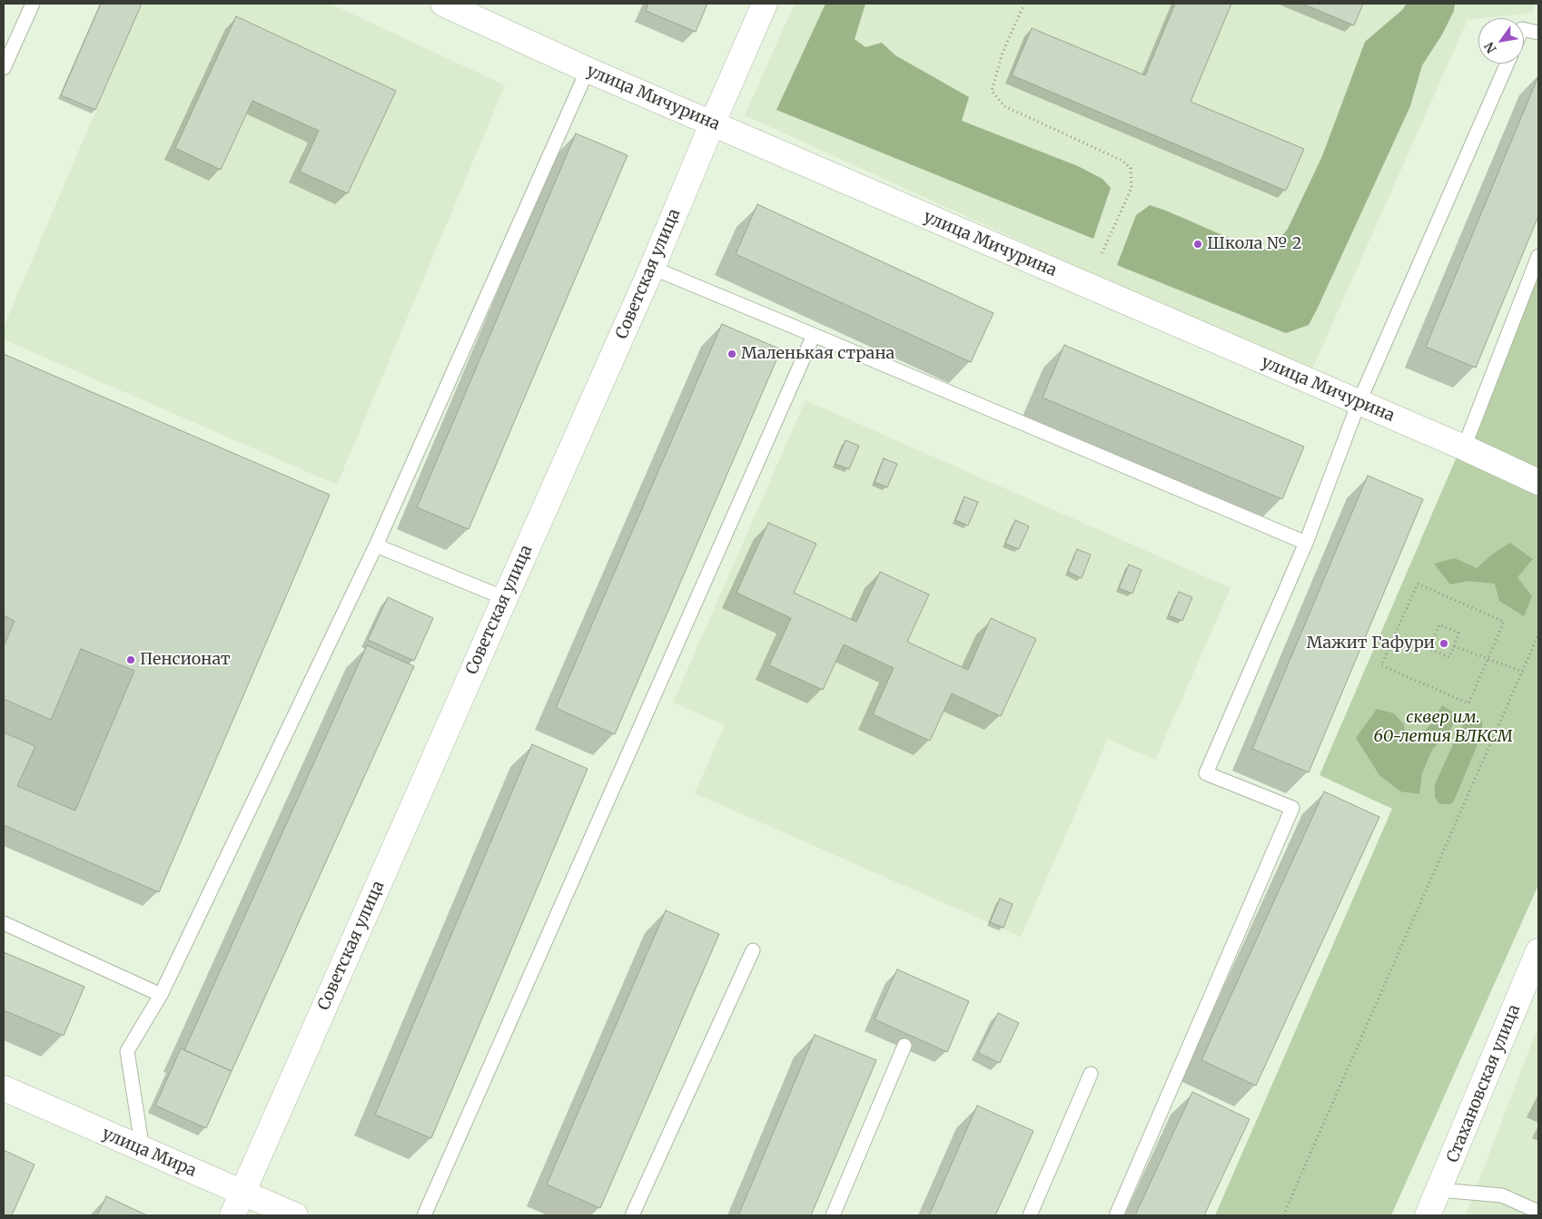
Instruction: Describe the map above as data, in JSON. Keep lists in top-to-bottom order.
{
  "streets": {
    "street": [
      "улица Мичурина",
      "Советская улица",
      "Стахановская улица",
      "улица Мира"
    ]
  },
  "crossings": [
    ["улица Мичурина", "Советская улица"],
    ["Советская улица", "улица Мира"]
  ],
  "parks": ["сквер им. 60-летия ВЛКСМ"],
  "places": [
    "Школа № 2",
    "Маленькая страна",
    "Мажит Гафури",
    "Пенсионат"
  ],
  "north": "bottom left"
}
